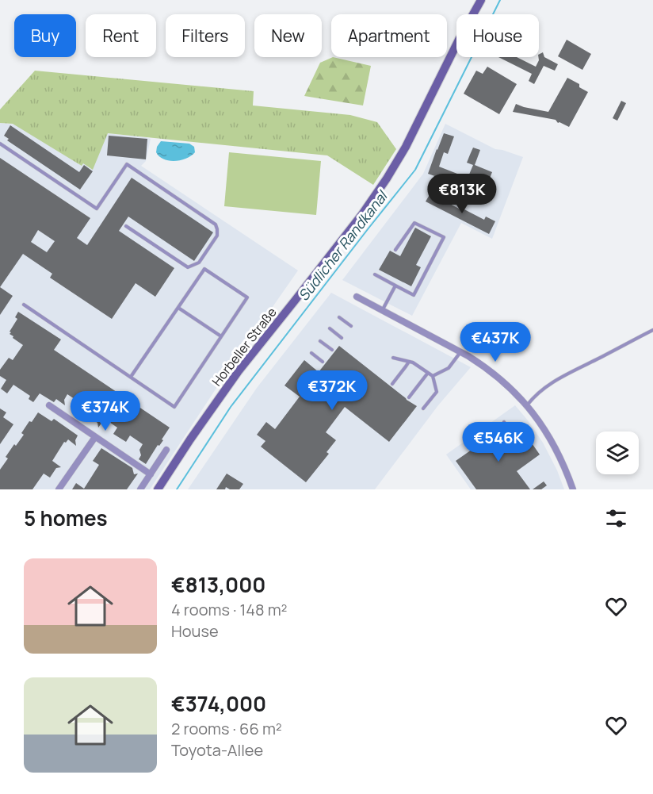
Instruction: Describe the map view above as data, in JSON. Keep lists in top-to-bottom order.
{
  "streets": {
    "main road": ["Horbeller Straße"]
  },
  "water": ["Südlicher Randkanal"],
  "page": {
    "chip": [
      "Buy",
      "Rent",
      "Filters",
      "New",
      "Apartment",
      "House"
    ],
    "price": [
      "€813K",
      "€437K",
      "€372K",
      "€374K",
      "€546K"
    ],
    "heading": "5 homes",
    "list": [
      {
        "name": "€813,000",
        "note": "4 rooms · 148 m² · House"
      },
      {
        "name": "€374,000",
        "note": "2 rooms · 66 m² · Toyota-Allee"
      }
    ]
  }
}
